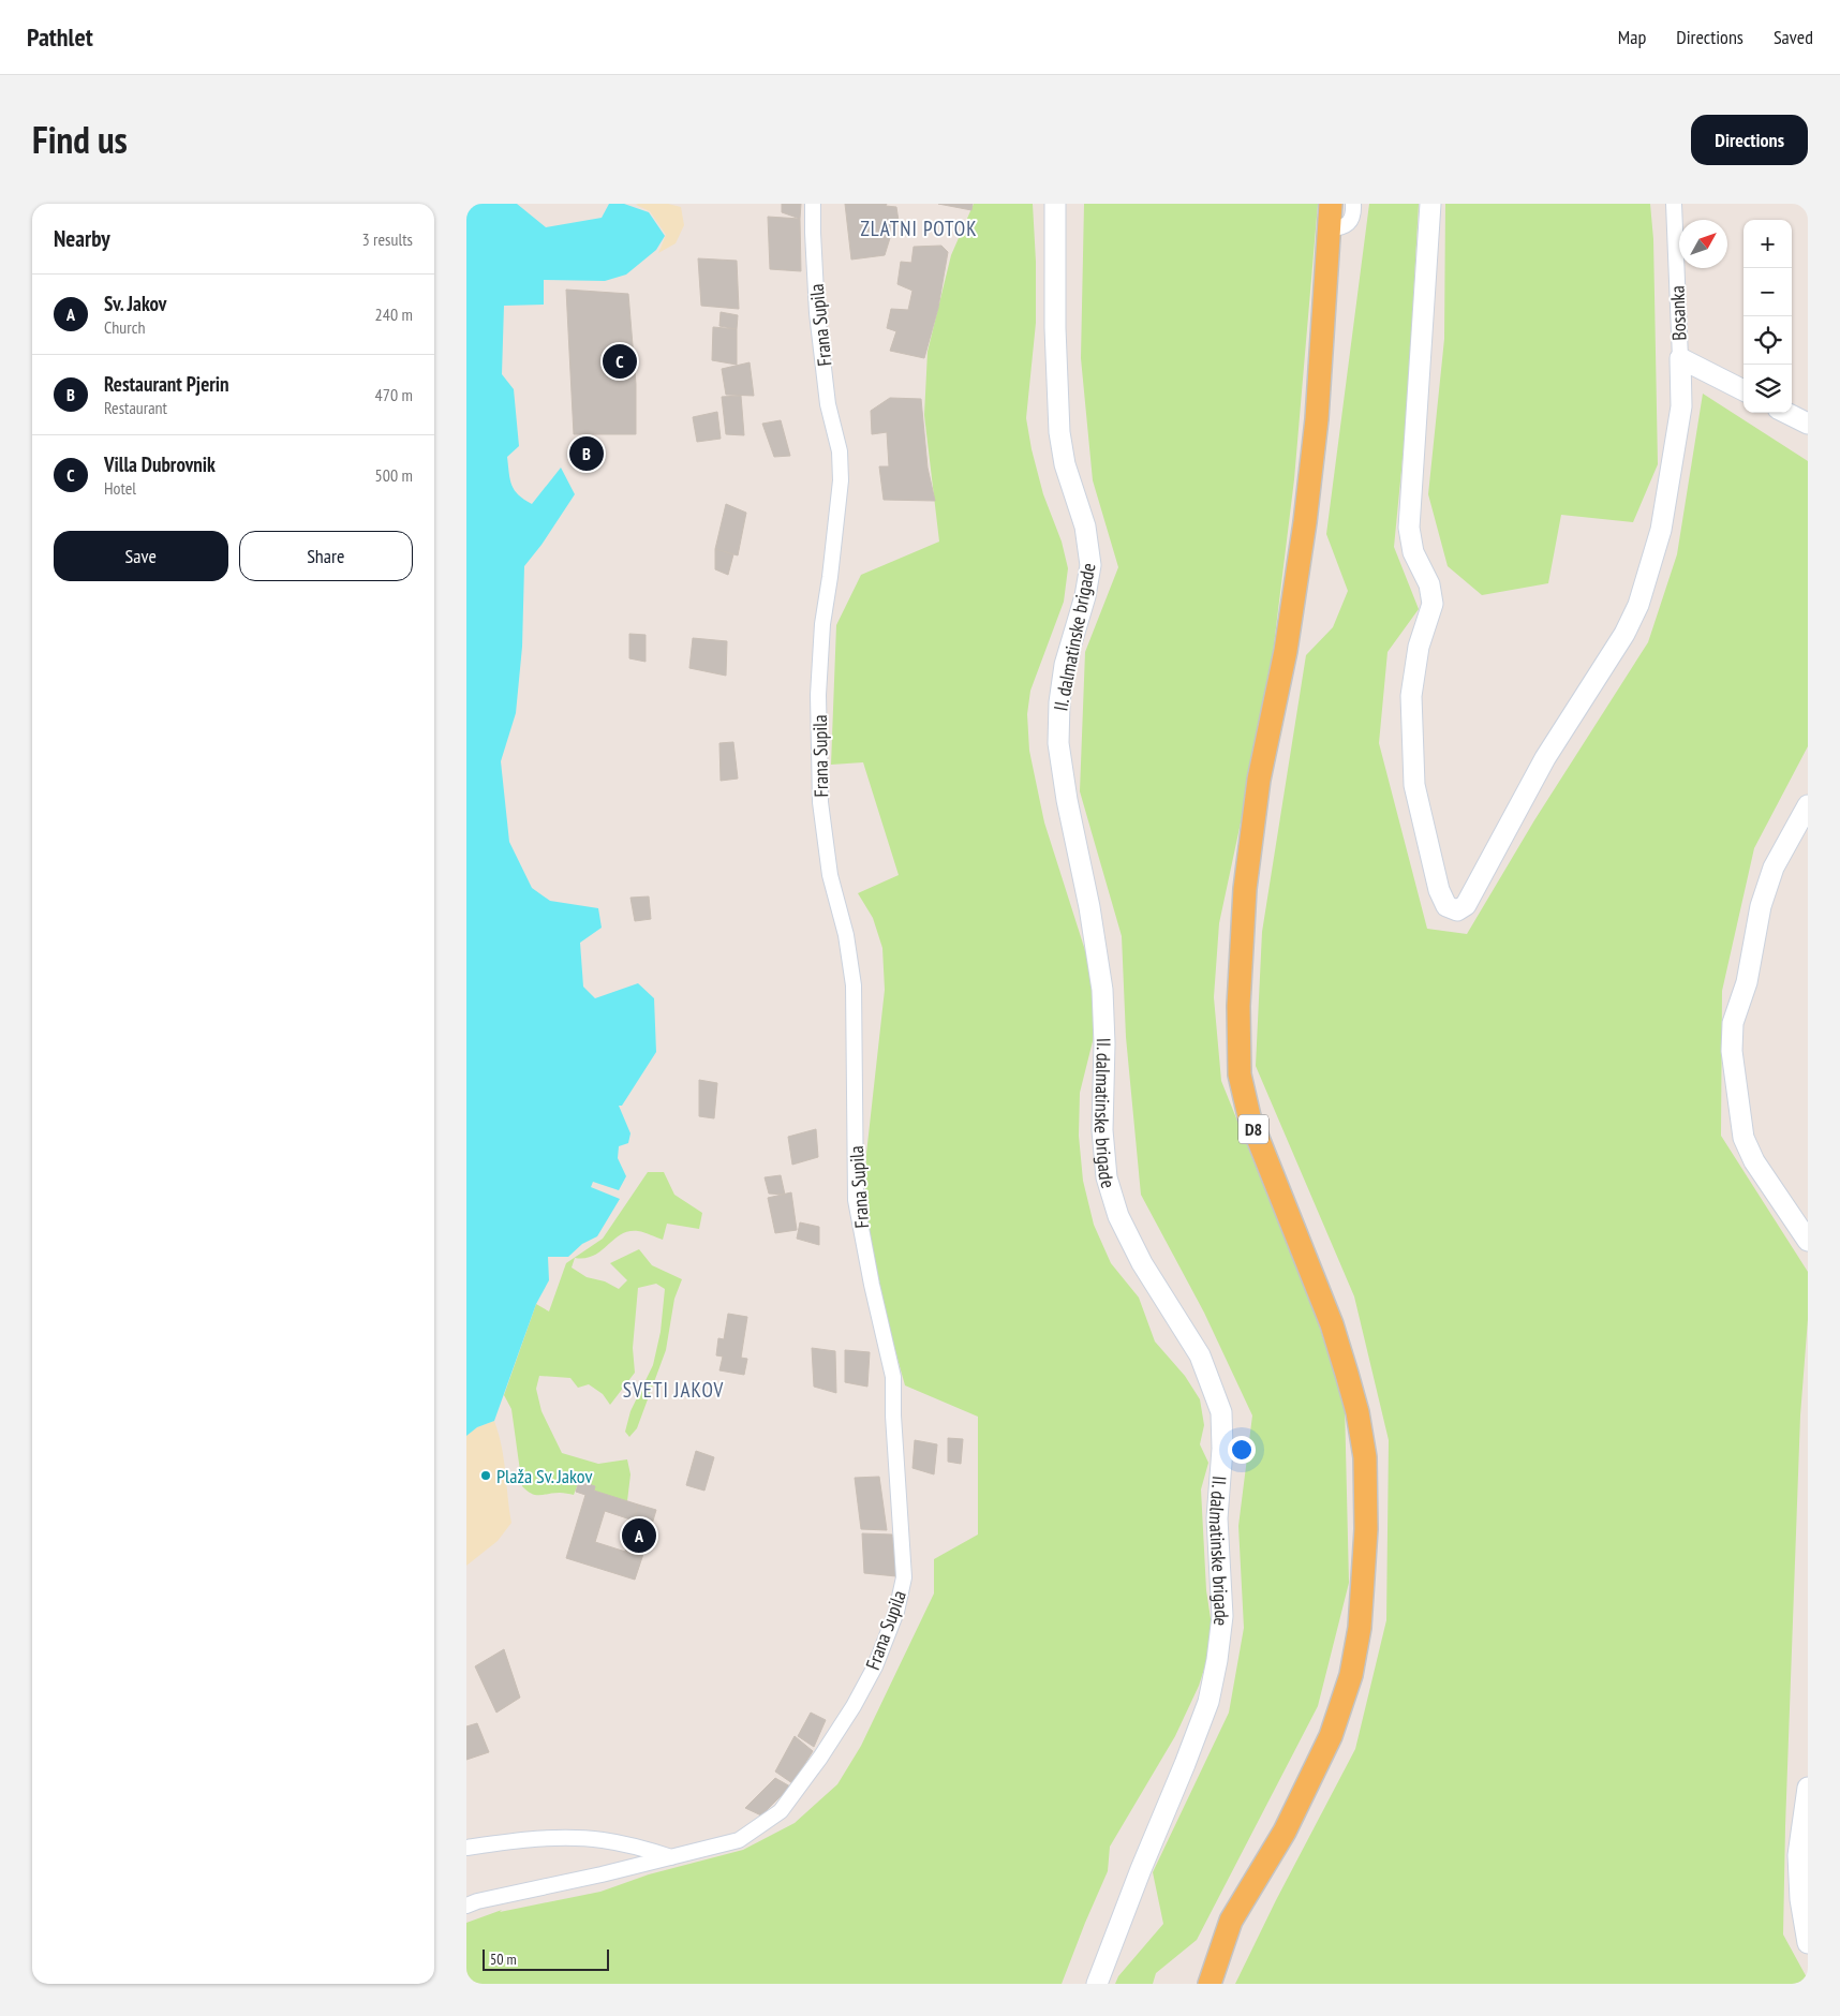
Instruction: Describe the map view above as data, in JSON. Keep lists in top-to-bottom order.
{
  "streets": {
    "main road": ["D8"],
    "street": ["Bosanka", "Frana Supila", "II. dalmatinske brigade"]
  },
  "districts": ["ZLATNI POTOK", "SVETI JAKOV"],
  "places": ["Plaža Sv. Jakov"],
  "scale_bar": "50 m",
  "north": "top right",
  "page": {
    "header": "Pathlet",
    "nav": ["Map", "Directions", "Saved"],
    "title": "Find us",
    "buttons": [
      "Directions",
      ["Save", "Share"]
    ],
    "heading": ["Nearby", "3 results"],
    "map_buttons": ["+", "−"],
    "list": [
      {
        "mark": "A",
        "name": "Sv. Jakov",
        "note": "Church",
        "value": "240 m"
      },
      {
        "mark": "B",
        "name": "Restaurant Pjerin",
        "note": "Restaurant",
        "value": "470 m"
      },
      {
        "mark": "C",
        "name": "Villa Dubrovnik",
        "note": "Hotel",
        "value": "500 m"
      }
    ],
    "pins": ["C", "B", "A"],
    "scale": "50 m"
  }
}
